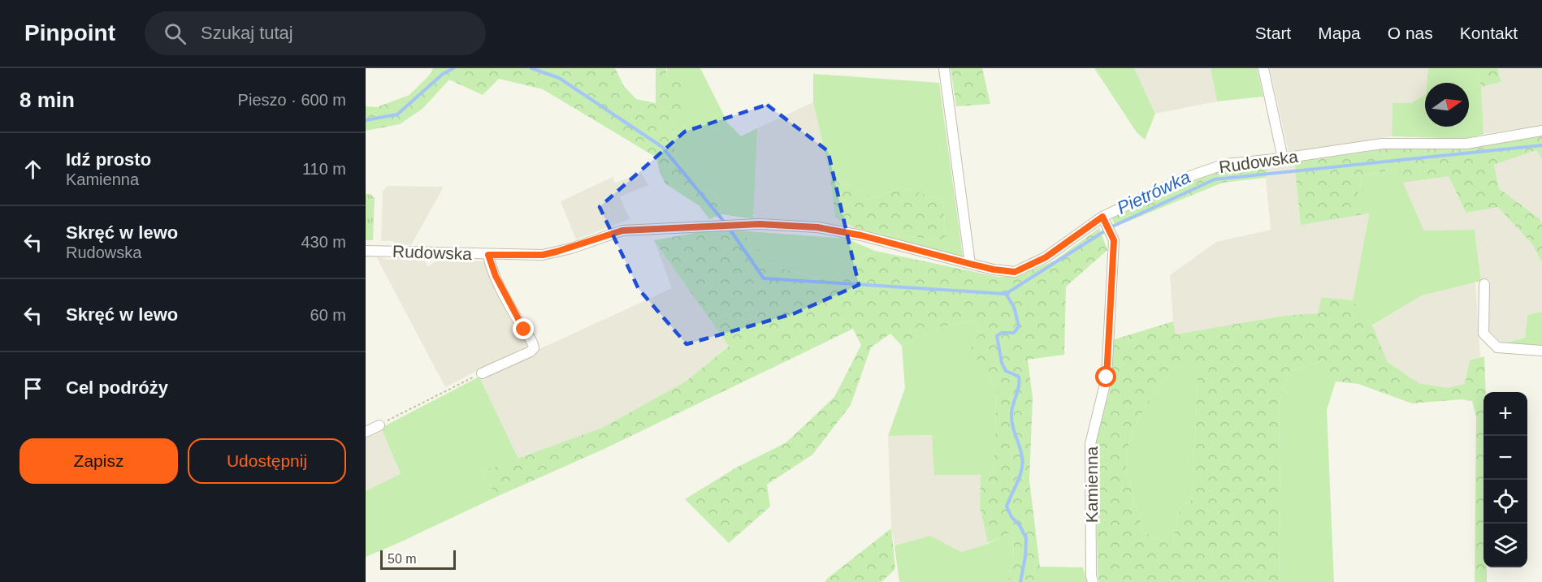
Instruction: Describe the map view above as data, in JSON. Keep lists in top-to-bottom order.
{
  "streets": {
    "street": ["Rudowska", "Kamienna"]
  },
  "crossings": [
    ["Rudowska", "Kamienna"]
  ],
  "water": ["Pietrówka"],
  "scale_bar": "50 m",
  "north": "right",
  "page": {
    "header": "Pinpoint",
    "search": "Szukaj tutaj",
    "nav": [
      "Start",
      "Mapa",
      "O nas",
      "Kontakt"
    ],
    "heading": ["8 min", "Pieszo · 600 m"],
    "list": [
      ["Idź prosto", "Kamienna", "110 m"],
      ["Skręć w lewo", "Rudowska", "430 m"],
      ["Skręć w lewo", "60 m"],
      "Cel podróży"
    ],
    "map_buttons": ["+", "−"],
    "buttons": ["Zapisz", "Udostępnij"],
    "scale": "50 m"
  }
}
